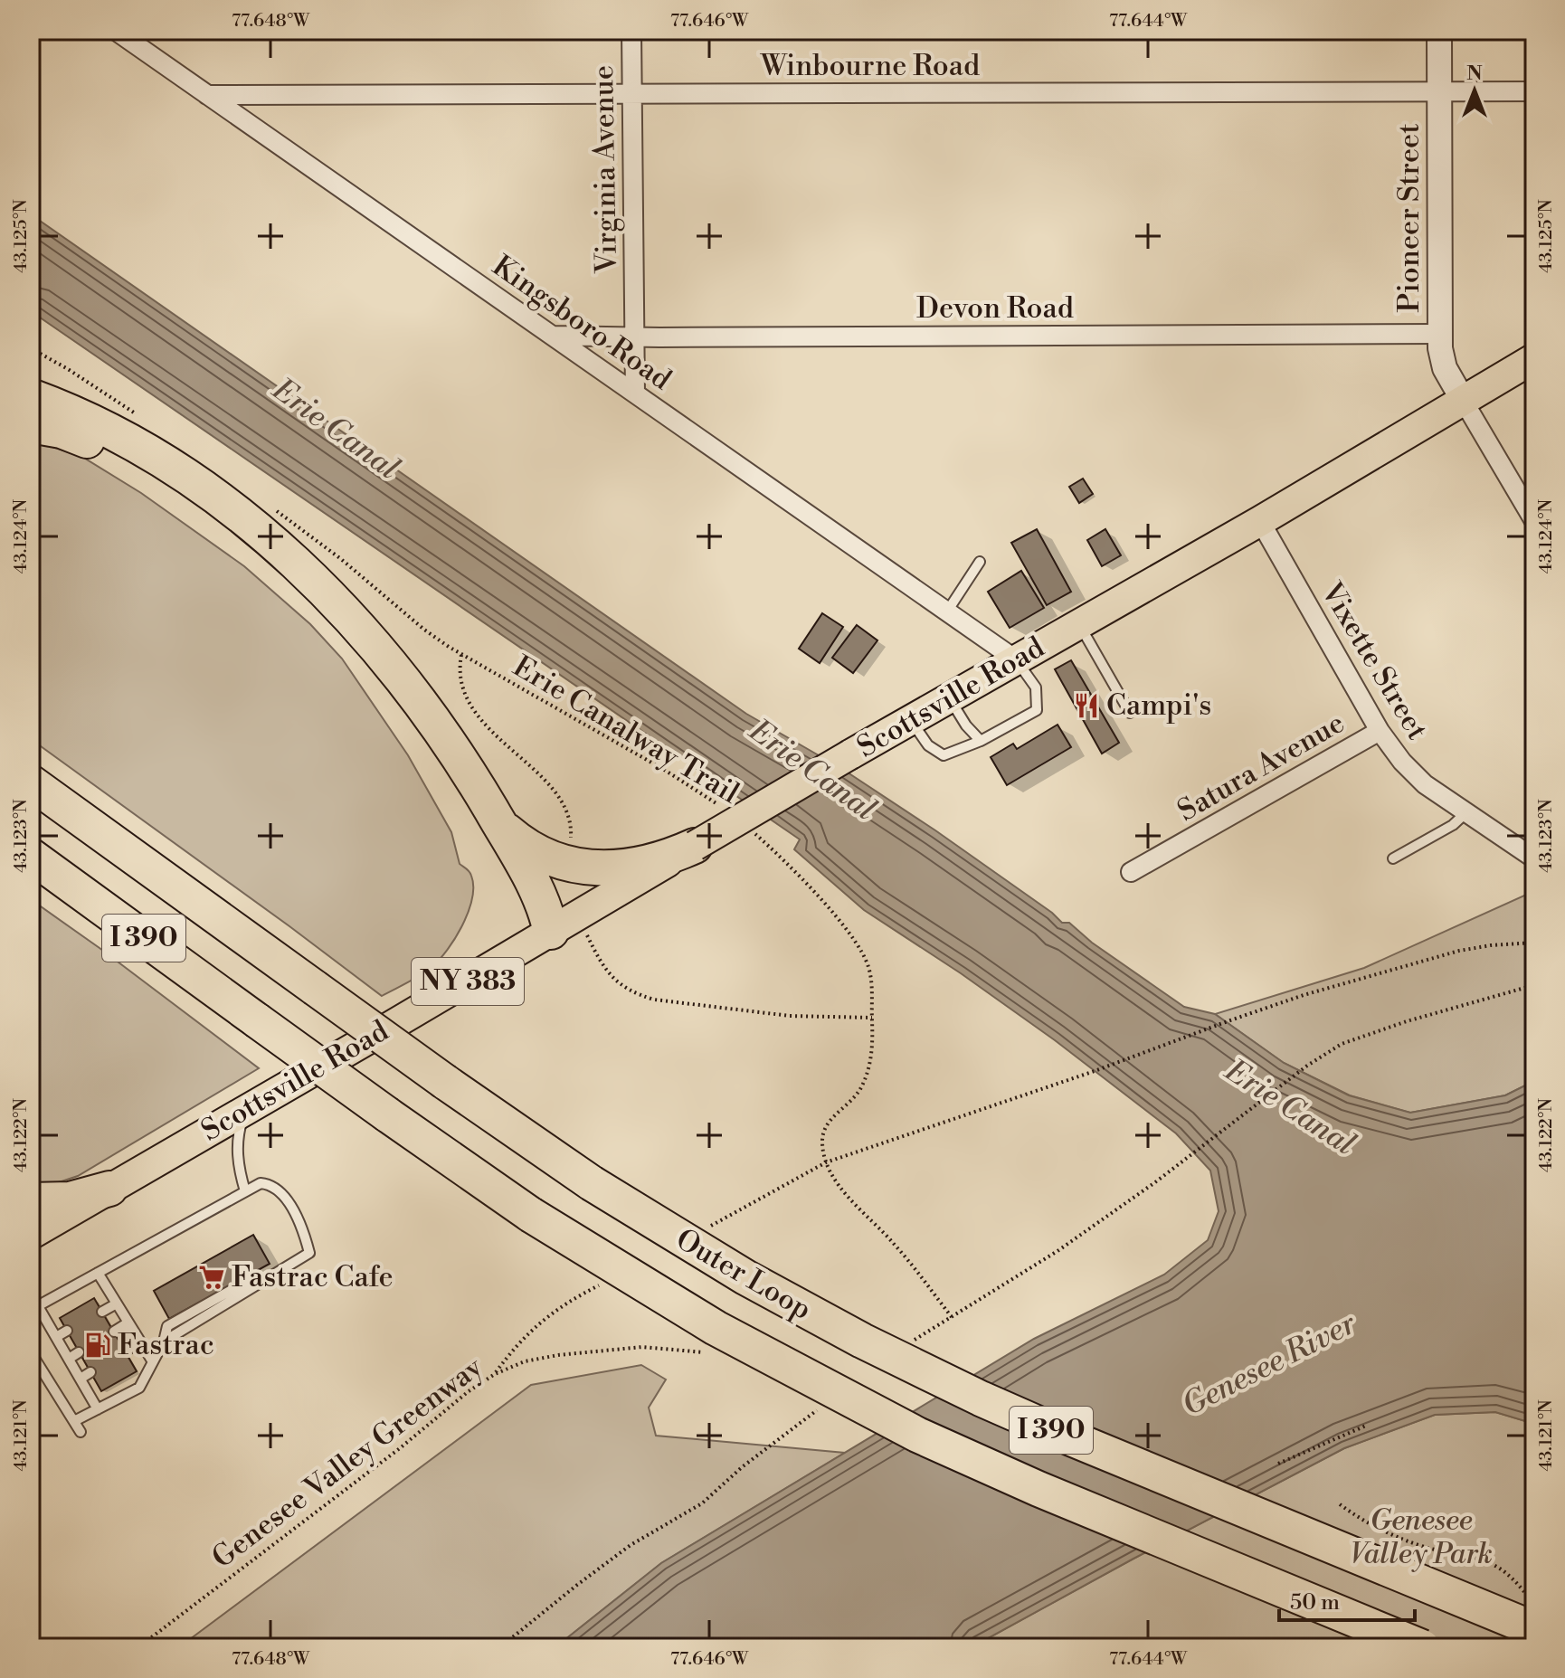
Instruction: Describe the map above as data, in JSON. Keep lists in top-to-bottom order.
{
  "streets": {
    "highway": ["I 390", "Outer Loop"],
    "main road": ["Scottsville Road", "NY 383"],
    "street": [
      "Winbourne Road",
      "Virginia Avenue",
      "Pioneer Street",
      "Devon Road",
      "Kingsboro Road",
      "Vixette Street",
      "Satura Avenue"
    ],
    "path": ["Erie Canalway Trail", "Genesee Valley Greenway"]
  },
  "crossings": [
    ["Winbourne Road", "Virginia Avenue"],
    ["Winbourne Road", "Pioneer Street"],
    ["Winbourne Road", "Kingsboro Road"],
    ["Virginia Avenue", "Devon Road"],
    ["Virginia Avenue", "Kingsboro Road"],
    ["Pioneer Street", "Devon Road"],
    ["Pioneer Street", "Scottsville Road"],
    ["Devon Road", "Kingsboro Road"],
    ["Kingsboro Road", "Scottsville Road"],
    ["Vixette Street", "Scottsville Road"],
    ["Vixette Street", "Satura Avenue"]
  ],
  "water": ["Erie Canal", "Genesee River"],
  "parks": ["Genesee Valley Park"],
  "places": {
    "restaurant": ["Campi's"],
    "supermarket": ["Fastrac Cafe"],
    "fuel station": ["Fastrac"]
  },
  "scale_bar": "50 m",
  "north": "top",
  "coordinates": [
    "77.648°W",
    "77.646°W",
    "77.644°W",
    "43.125°N",
    "43.124°N",
    "43.123°N",
    "43.122°N",
    "43.121°N"
  ]
}
